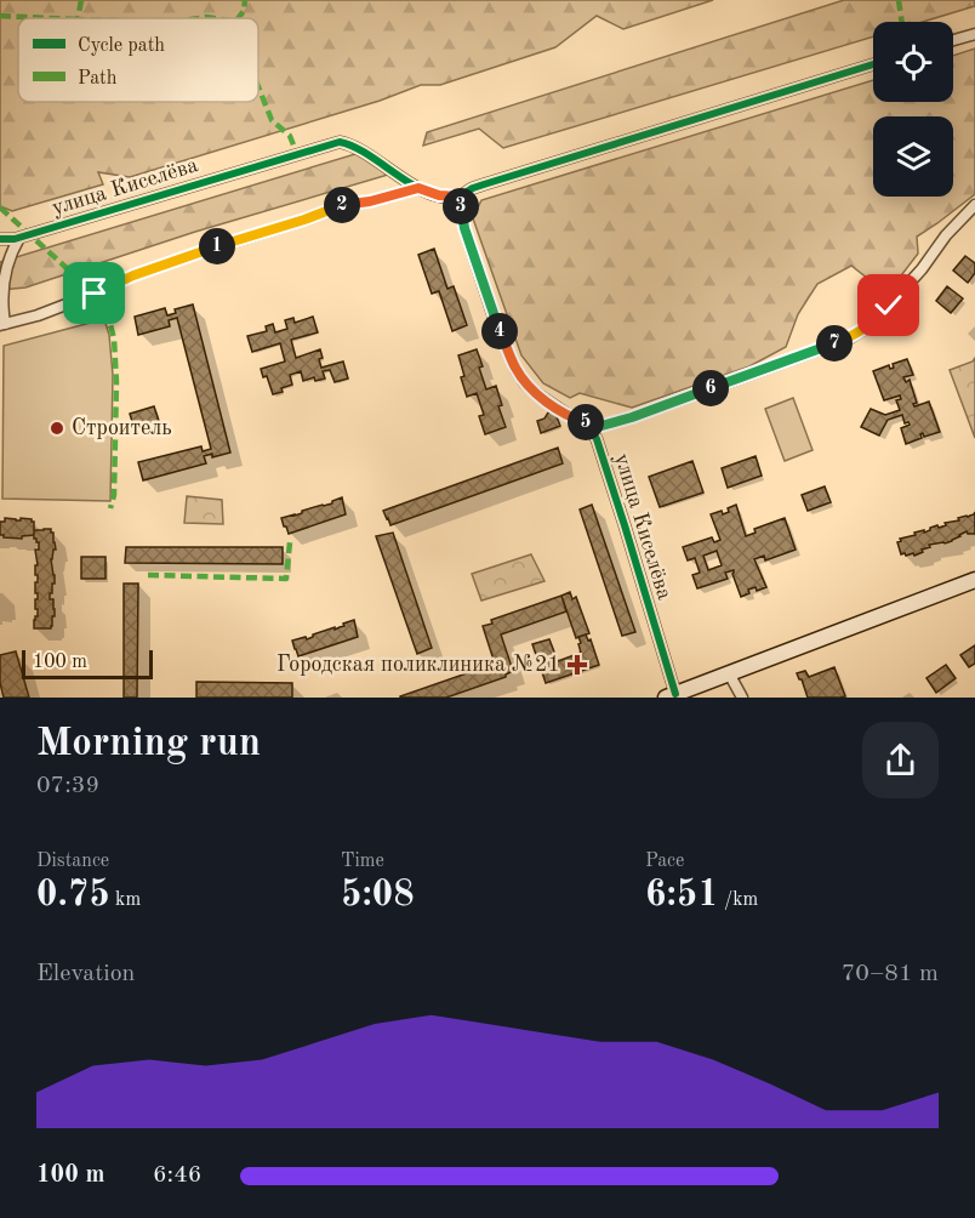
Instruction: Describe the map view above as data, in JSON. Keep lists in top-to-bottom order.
{
  "streets": {
    "street": ["улица Киселёва"]
  },
  "places": {
    "other": ["Строитель"],
    "health": ["Городская поликлиника №21"]
  },
  "legend": ["Cycle path", "Path"],
  "scale_bar": "100 m",
  "page": {
    "pins": [
      "2",
      "3",
      "1",
      "4",
      "7",
      "6",
      "5"
    ],
    "scale": "100 m",
    "heading": ["Morning run", "07:39"],
    "stats": [
      ["Distance", "0.75 km"],
      ["Time", "5:08"],
      ["Pace", "6:51 /km"]
    ],
    "chart": ["Elevation", "70–81 m"],
    "list": [
      {
        "name": "100 m",
        "note": "6:46"
      }
    ]
  }
}
